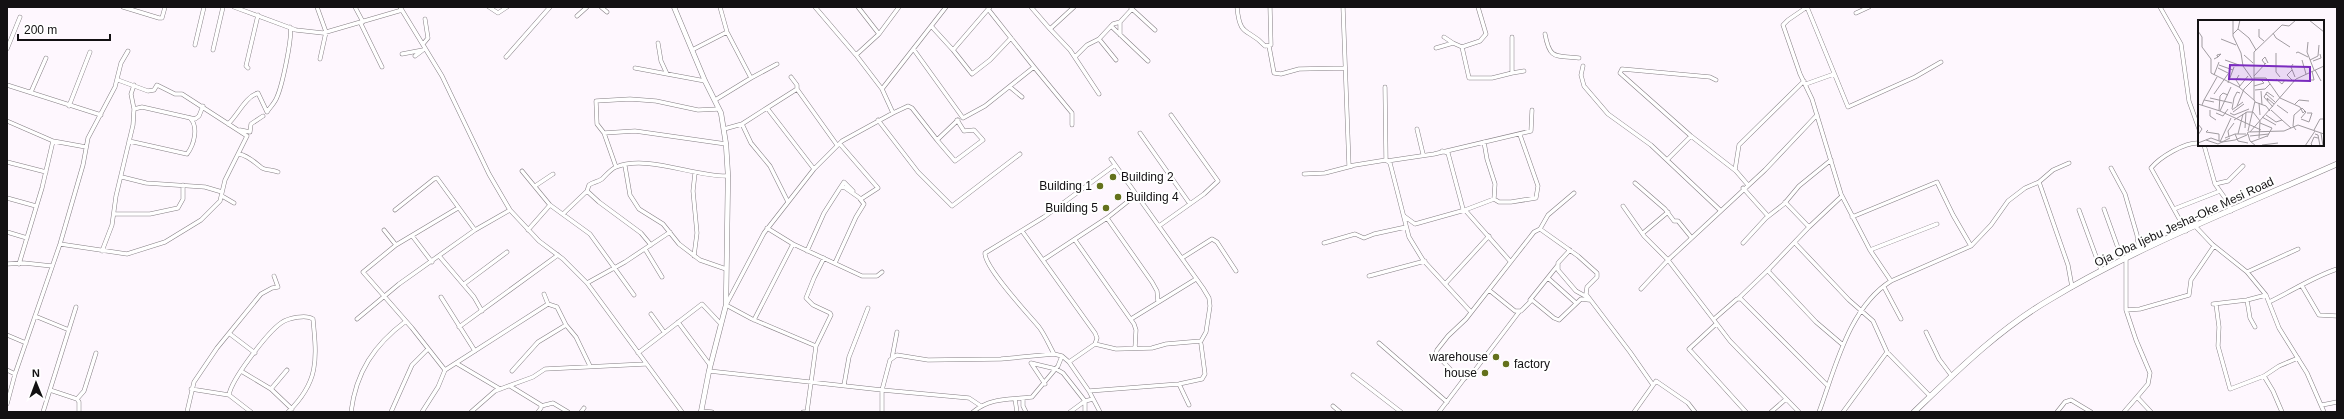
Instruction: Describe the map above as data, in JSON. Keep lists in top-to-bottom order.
{
  "streets": {
    "main road": ["Oja Oba Ijebu Jesha-Oke Mesi Road"]
  },
  "places": [
    "Building 2",
    "Building 1",
    "Building 4",
    "Building 5",
    "warehouse",
    "factory",
    "house"
  ],
  "scale_bar": "200 m",
  "north": "top"
}
